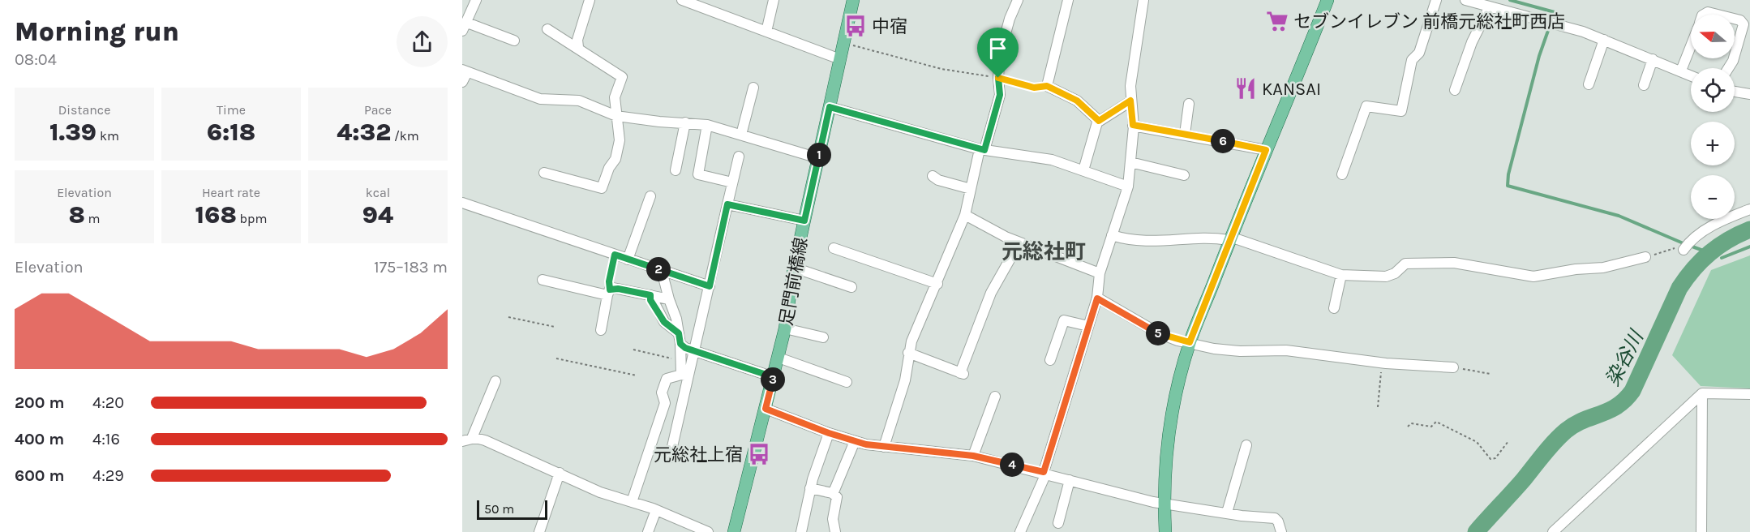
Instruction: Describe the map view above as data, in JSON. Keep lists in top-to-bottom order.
{
  "streets": {
    "main road": ["足門前橋線"]
  },
  "districts": ["元総社町"],
  "water": ["染谷川"],
  "places": {
    "supermarket": ["セブンイレブン 前橋元総社町西店"],
    "bus stop": ["中宿", "元総社上宿"],
    "restaurant": ["KANSAI"]
  },
  "scale_bar": "50 m",
  "north": "left",
  "page": {
    "heading": ["Morning run", "08:04"],
    "map_buttons": ["+", "−"],
    "stats": [
      ["Distance", "1.39 km"],
      ["Time", "6:18"],
      ["Pace", "4:32 /km"],
      ["Elevation", "8 m"],
      ["Heart rate", "168 bpm"],
      ["kcal", "94"]
    ],
    "pins": [
      "6",
      "1",
      "2",
      "5",
      "3",
      "4"
    ],
    "chart": ["Elevation", "175–183 m"],
    "list": [
      {
        "name": "200 m",
        "note": "4:20"
      },
      {
        "name": "400 m",
        "note": "4:16"
      },
      {
        "name": "600 m",
        "note": "4:29"
      }
    ],
    "scale": "50 m"
  }
}
